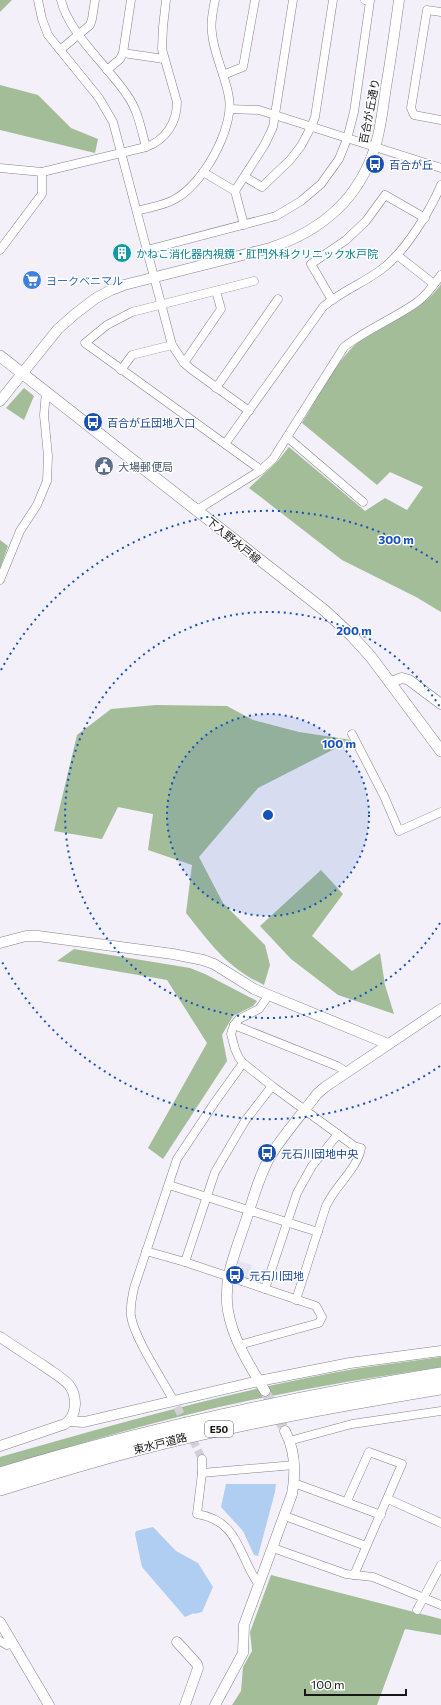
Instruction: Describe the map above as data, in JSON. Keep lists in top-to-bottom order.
{
  "streets": {
    "highway": ["E50", "東水戸道路"],
    "main road": ["下入野水戸線"],
    "street": ["百合が丘通り"]
  },
  "crossings": [
    ["百合が丘通り", "下入野水戸線"]
  ],
  "places": {
    "bus stop": [
      "百合が丘",
      "百合が丘団地入口",
      "元石川団地中央",
      "元石川団地"
    ],
    "building": ["かねこ消化器内視鏡・肛門外科クリニック水戸院"],
    "supermarket": ["ヨークベニマル"],
    "public building": ["大場郵便局"]
  },
  "scale_bar": "100 m",
  "rings": ["300 m", "200 m", "100 m"]
}
